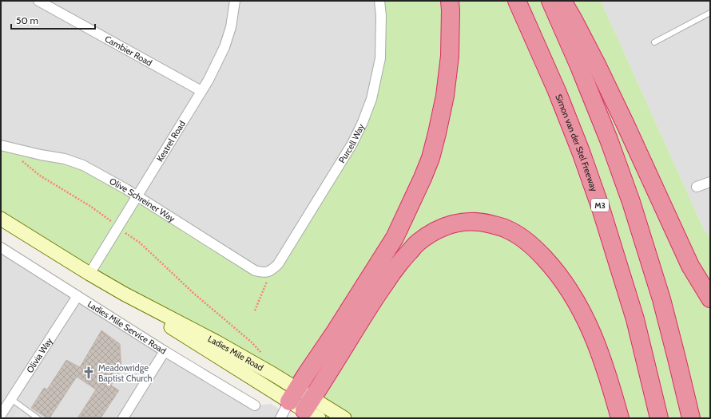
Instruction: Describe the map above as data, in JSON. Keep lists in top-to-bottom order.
{
  "streets": {
    "highway": ["Simon van der Stel Freeway", "M3"],
    "main road": ["Ladies Mile Road"],
    "street": [
      "Cambier Road",
      "Kestrel Road",
      "Purcell Way",
      "Olive Schreiner Way",
      "Ladies Mile Service Road",
      "Olivia Way"
    ]
  },
  "crossings": [
    ["Cambier Road", "Kestrel Road"],
    ["Kestrel Road", "Olive Schreiner Way"],
    ["Kestrel Road", "Ladies Mile Road"],
    ["Purcell Way", "Olive Schreiner Way"],
    ["Ladies Mile Service Road", "Olivia Way"]
  ],
  "places": {
    "church": ["Meadowridge Baptist Church"]
  },
  "scale_bar": "50 m"
}
